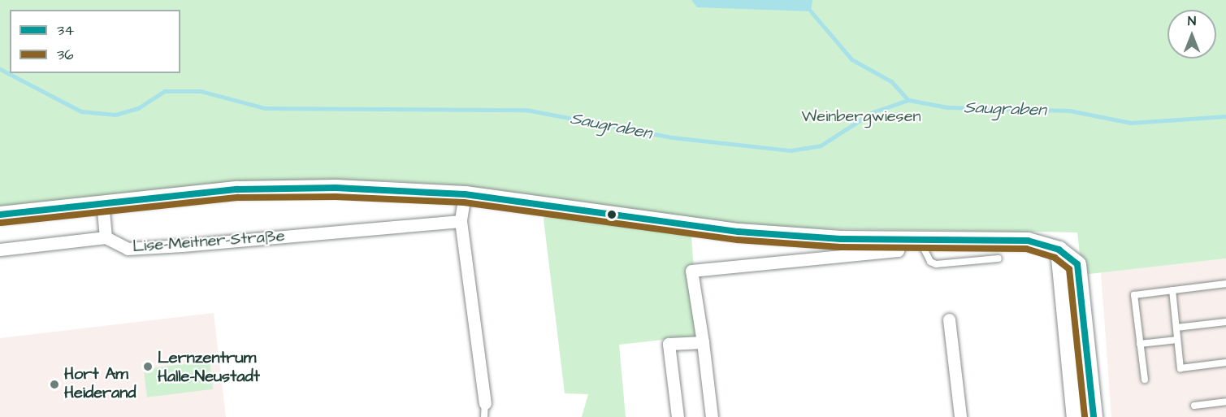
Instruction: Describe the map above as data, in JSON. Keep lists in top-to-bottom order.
{
  "streets": {
    "street": ["Lise-Meitner-Straße"]
  },
  "water": ["Saugraben"],
  "parks": ["Weinbergwiesen"],
  "places": ["Lernzentrum Halle-Neustadt", "Hort Am Heiderand"],
  "lines": ["transit line 34", "transit line 36"],
  "legend": ["34", "36"],
  "north": "top"
}
